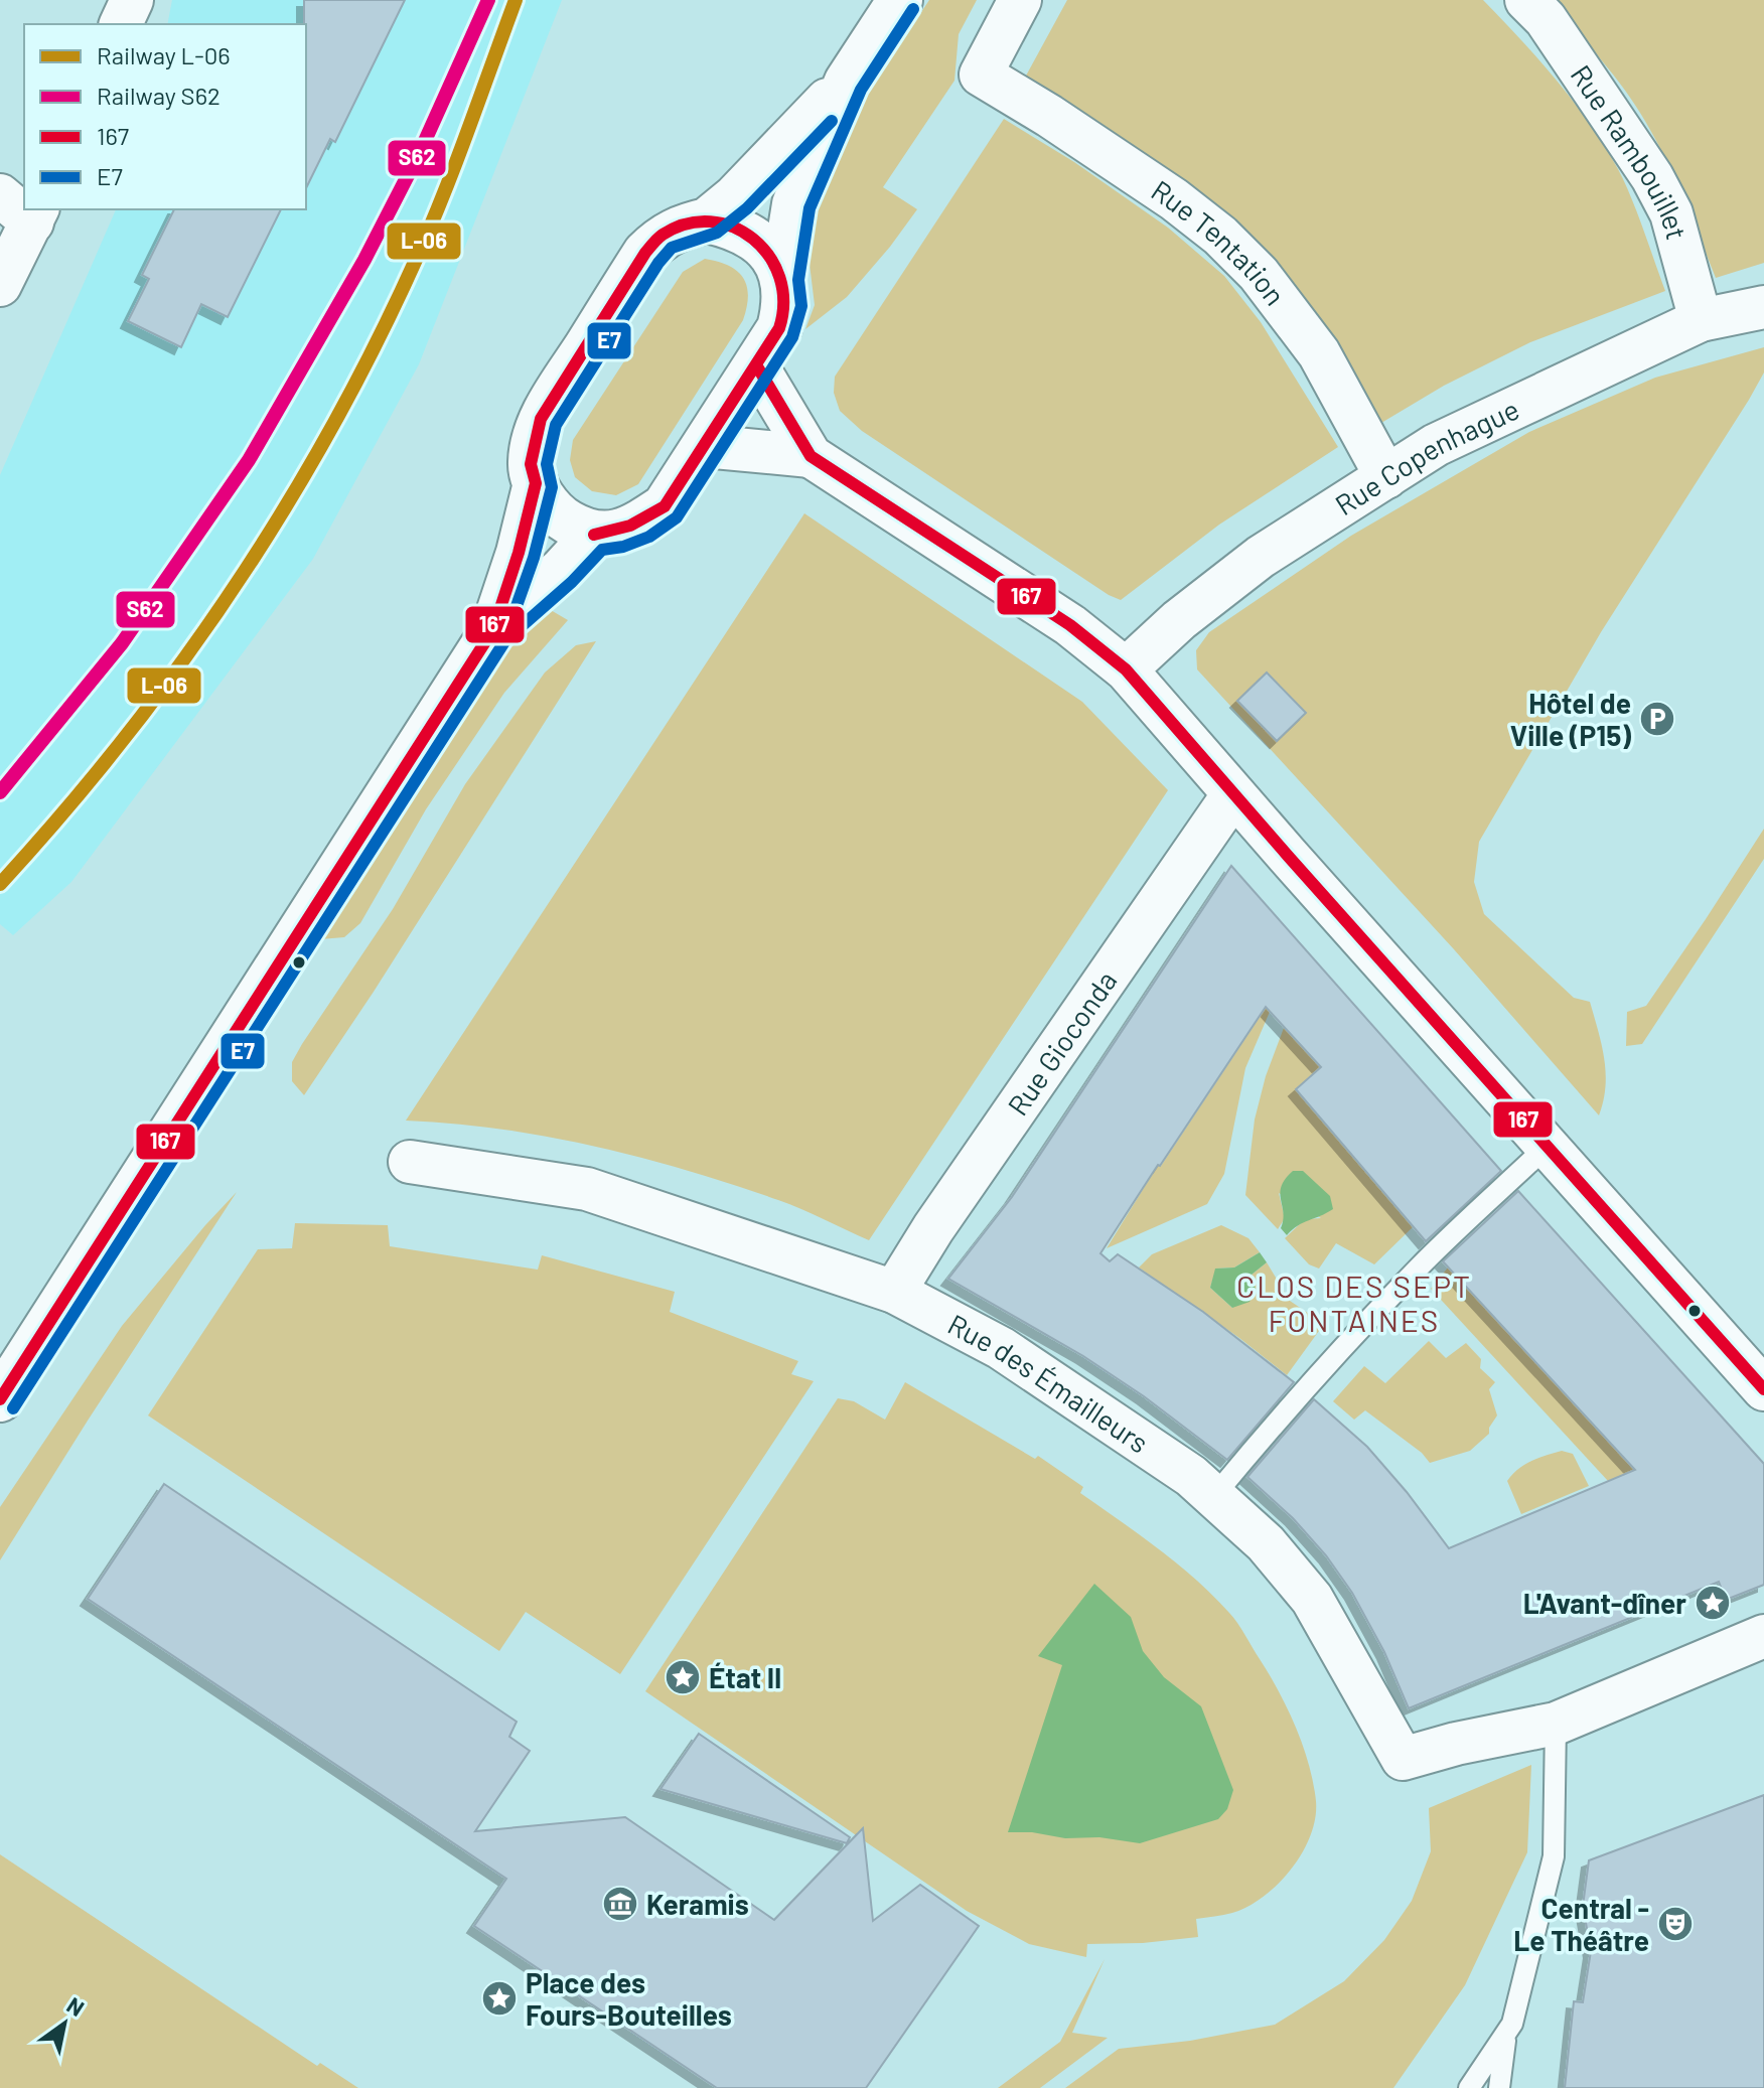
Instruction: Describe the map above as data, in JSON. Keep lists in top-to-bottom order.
{
  "streets": {
    "street": [
      "Rue Rambouillet",
      "Rue Tentation",
      "Rue Copenhague",
      "Rue Gioconda",
      "Rue des Émailleurs"
    ]
  },
  "crossings": [
    ["Rue Rambouillet", "Rue Copenhague"],
    ["Rue Tentation", "Rue Copenhague"],
    ["Rue Gioconda", "Rue des Émailleurs"]
  ],
  "districts": ["CLOS DES SEPT FONTAINES"],
  "places": {
    "parking": ["Hôtel de Ville (P15)"],
    "place": ["L'Avant-dîner", "État II", "Place des Fours-Bouteilles"],
    "museum": ["Keramis"],
    "theatre": ["Central - Le Théâtre"]
  },
  "lines": [
    "rail line L-06",
    "rail line S62",
    "transit line E7",
    "transit line 167"
  ],
  "legend": [
    "Railway L-06",
    "Railway S62",
    "167",
    "E7"
  ],
  "north": "top right"
}
